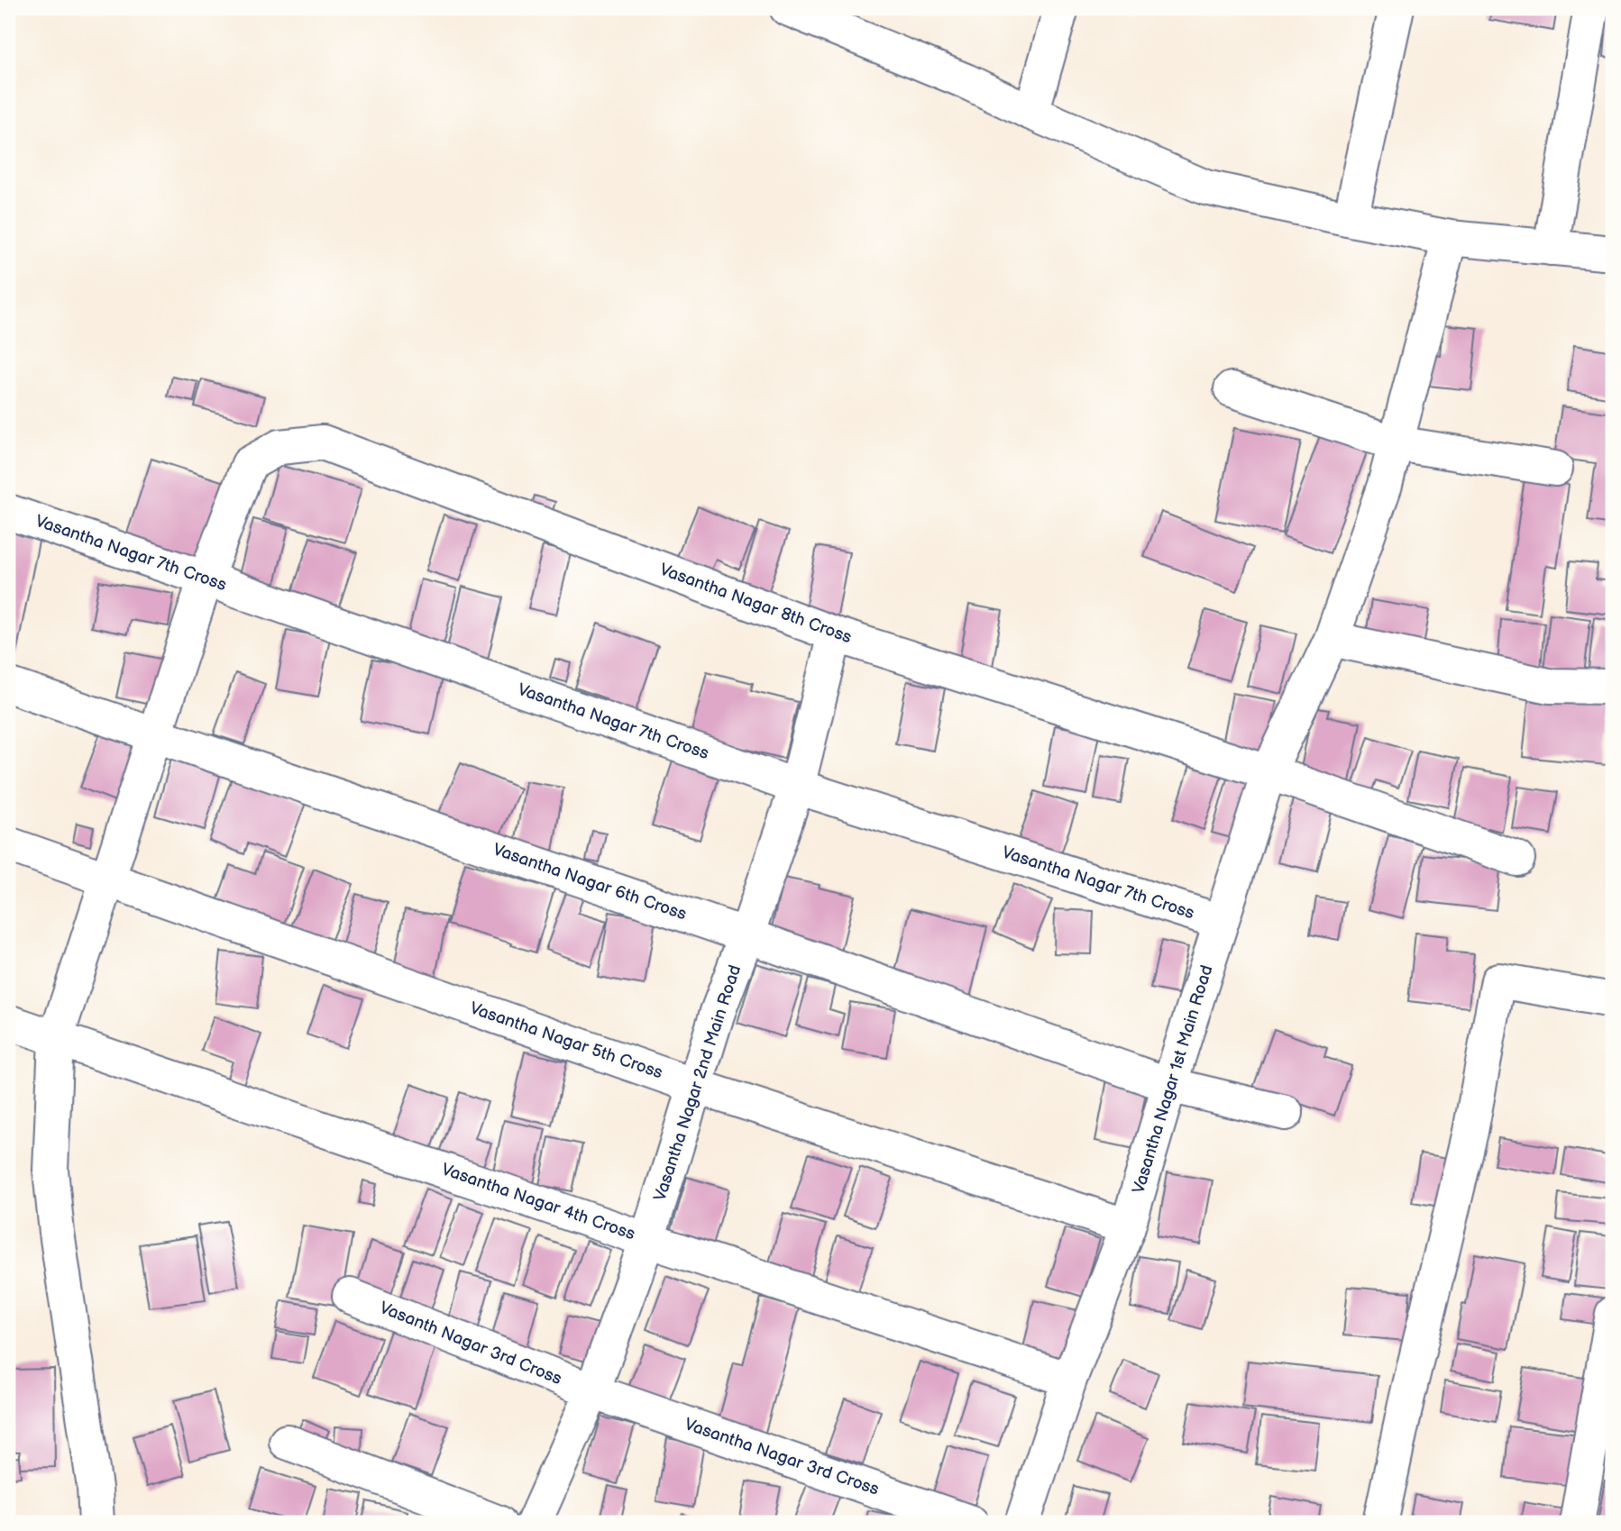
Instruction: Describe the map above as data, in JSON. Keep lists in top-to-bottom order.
{
  "streets": {
    "street": [
      "Vasantha Nagar 7th Cross",
      "Vasantha Nagar 8th Cross",
      "Vasantha Nagar 6th Cross",
      "Vasantha Nagar 5th Cross",
      "Vasantha Nagar 1st Main Road",
      "Vasantha Nagar 2nd Main Road",
      "Vasantha Nagar 4th Cross",
      "Vasanth Nagar 3rd Cross",
      "Vasantha Nagar 3rd Cross"
    ]
  },
  "crossings": [
    ["Vasantha Nagar 7th Cross", "Vasantha Nagar 8th Cross"],
    ["Vasantha Nagar 7th Cross", "Vasantha Nagar 1st Main Road"],
    ["Vasantha Nagar 7th Cross", "Vasantha Nagar 2nd Main Road"],
    ["Vasantha Nagar 8th Cross", "Vasantha Nagar 1st Main Road"],
    ["Vasantha Nagar 8th Cross", "Vasantha Nagar 2nd Main Road"],
    ["Vasantha Nagar 6th Cross", "Vasantha Nagar 1st Main Road"],
    ["Vasantha Nagar 6th Cross", "Vasantha Nagar 2nd Main Road"],
    ["Vasantha Nagar 5th Cross", "Vasantha Nagar 1st Main Road"],
    ["Vasantha Nagar 5th Cross", "Vasantha Nagar 2nd Main Road"],
    ["Vasantha Nagar 1st Main Road", "Vasantha Nagar 4th Cross"],
    ["Vasantha Nagar 2nd Main Road", "Vasantha Nagar 4th Cross"],
    ["Vasantha Nagar 2nd Main Road", "Vasanth Nagar 3rd Cross"],
    ["Vasantha Nagar 2nd Main Road", "Vasantha Nagar 3rd Cross"],
    ["Vasanth Nagar 3rd Cross", "Vasantha Nagar 3rd Cross"]
  ]
}
